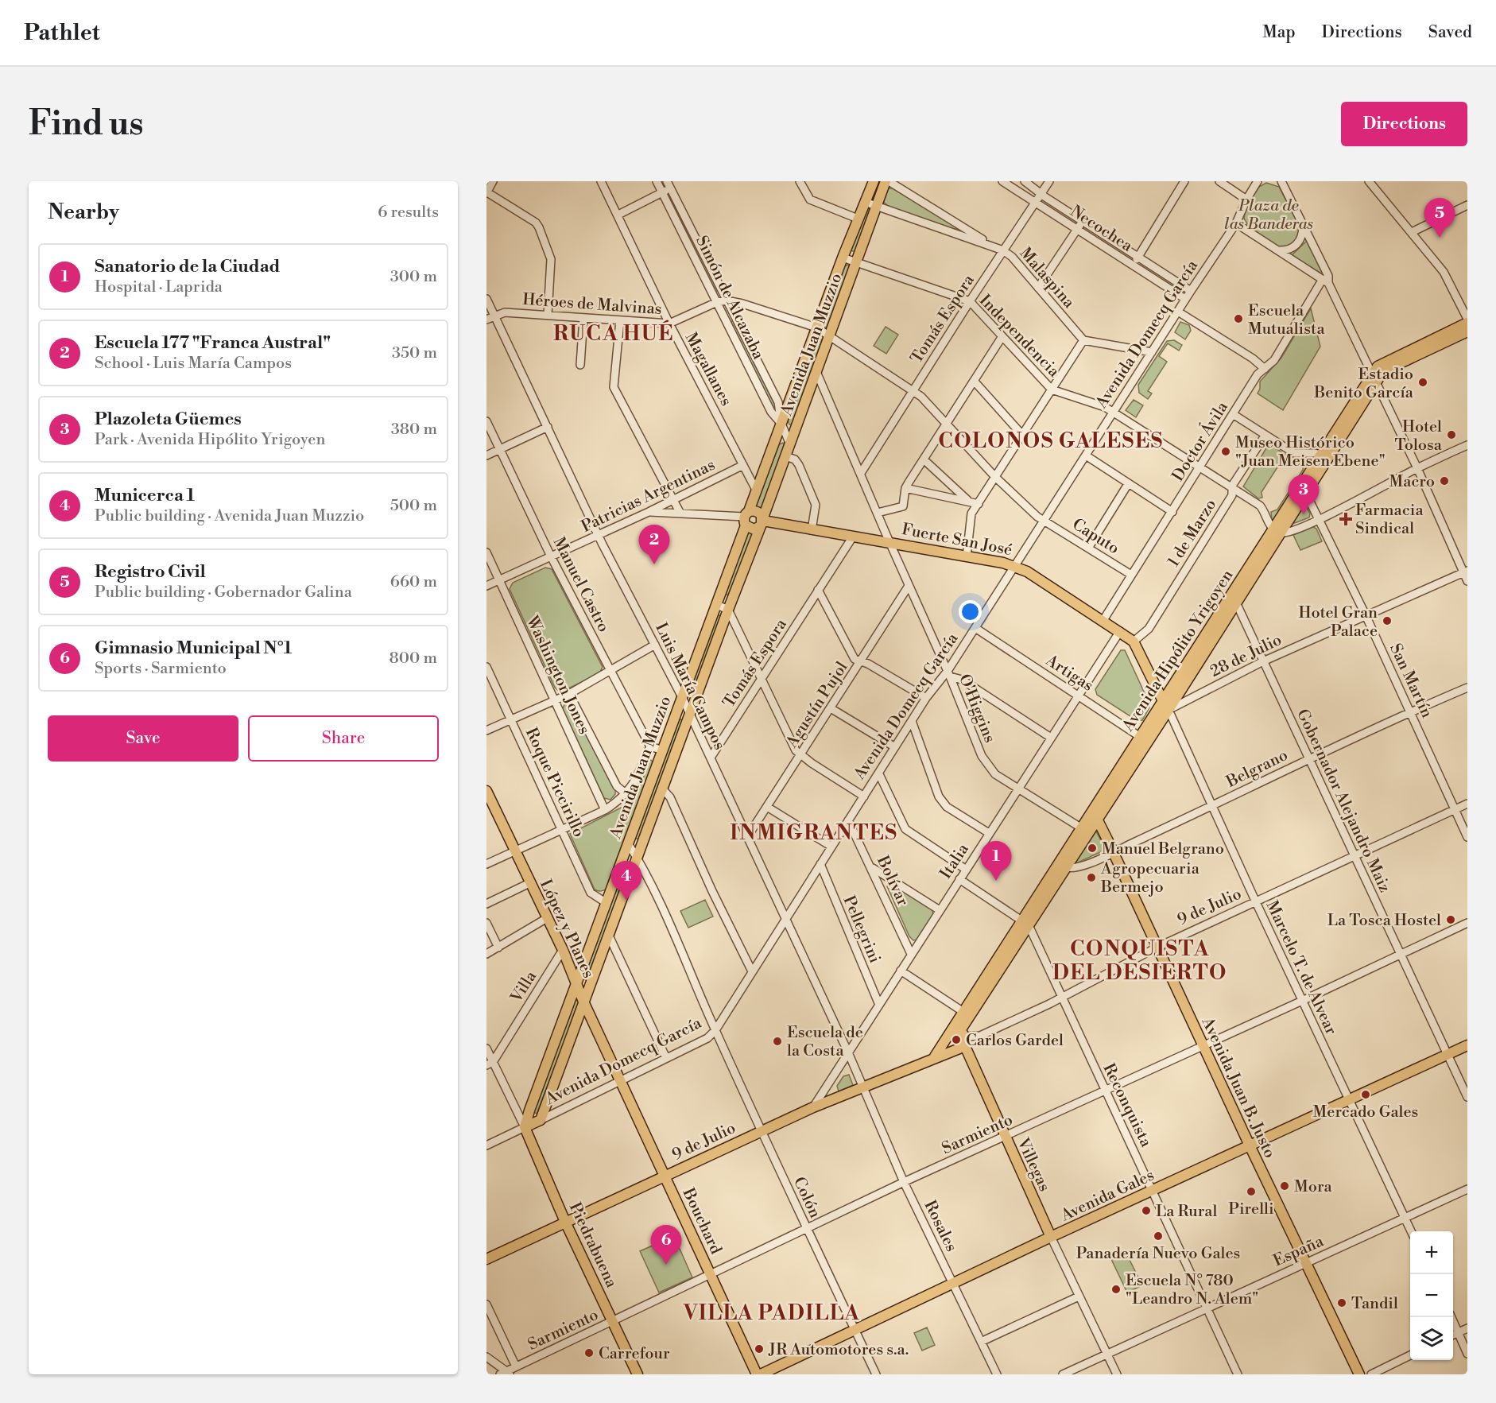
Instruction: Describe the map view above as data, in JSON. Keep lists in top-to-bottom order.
{
  "streets": {
    "main road": [
      "Avenida Domecq García",
      "Avenida Juan Muzzio",
      "Fuerte San José",
      "Avenida Hipólito Yrigoyen",
      "9 de Julio",
      "López y Planes",
      "Avenida Juan B. Justo",
      "Villegas",
      "Avenida Gales",
      "Bouchard",
      "Piedrabuena"
    ],
    "street": [
      "Necochea",
      "Malaspina",
      "Simón de Alcazaba",
      "Héroes de Malvinas",
      "Tomás Espora",
      "Independencia",
      "Magallanes",
      "Doctor Ávila",
      "Patricias Argentinas",
      "1 de Marzo",
      "Caputo",
      "Manuel Castro",
      "28 de Julio",
      "Artigas",
      "Washington Jones",
      "San Martín",
      "Luis María Campos",
      "Agustín Pujol",
      "O'Higgins",
      "Belgrano",
      "Roque Piccirillo",
      "Gobernador Alejandro Maiz",
      "Italia",
      "Bolívar",
      "Pellegrini",
      "Marcelo T. de Alvear",
      "Villa",
      "Reconquista",
      "Sarmiento",
      "Colón",
      "Rosales",
      "España"
    ]
  },
  "crossings": [
    ["Necochea", "Tomás Espora"],
    ["Necochea", "Avenida Domecq García"],
    ["Malaspina", "Tomás Espora"],
    ["Malaspina", "Avenida Juan Muzzio"],
    ["Simón de Alcazaba", "Héroes de Malvinas"],
    ["Simón de Alcazaba", "Avenida Juan Muzzio"],
    ["Héroes de Malvinas", "Tomás Espora"],
    ["Héroes de Malvinas", "Avenida Domecq García"],
    ["Héroes de Malvinas", "Avenida Juan Muzzio"],
    ["Héroes de Malvinas", "Magallanes"],
    ["Héroes de Malvinas", "Caputo"],
    ["Héroes de Malvinas", "Luis María Campos"],
    ["Tomás Espora", "Independencia"],
    ["Tomás Espora", "Fuerte San José"],
    ["Tomás Espora", "Luis María Campos"],
    ["Tomás Espora", "O'Higgins"],
    ["Avenida Domecq García", "Independencia"],
    ["Avenida Domecq García", "Avenida Juan Muzzio"],
    ["Avenida Domecq García", "Caputo"],
    ["Avenida Domecq García", "Fuerte San José"],
    ["Avenida Domecq García", "Artigas"],
    ["Avenida Domecq García", "Luis María Campos"],
    ["Avenida Domecq García", "O'Higgins"],
    ["Avenida Domecq García", "Bolívar"],
    ["Avenida Domecq García", "López y Planes"],
    ["Avenida Domecq García", "Pellegrini"],
    ["Avenida Domecq García", "Colón"],
    ["Avenida Domecq García", "Bouchard"],
    ["Avenida Domecq García", "Piedrabuena"],
    ["Independencia", "Avenida Juan Muzzio"],
    ["Independencia", "Doctor Ávila"],
    ["Independencia", "1 de Marzo"],
    ["Independencia", "Avenida Hipólito Yrigoyen"],
    ["Avenida Juan Muzzio", "Magallanes"],
    ["Avenida Juan Muzzio", "Fuerte San José"],
    ["Avenida Juan Muzzio", "Luis María Campos"],
    ["Avenida Juan Muzzio", "O'Higgins"],
    ["Avenida Juan Muzzio", "Roque Piccirillo"],
    ["Avenida Juan Muzzio", "López y Planes"],
    ["Avenida Juan Muzzio", "Piedrabuena"],
    ["Magallanes", "Patricias Argentinas"],
    ["Doctor Ávila", "Caputo"],
    ["Doctor Ávila", "Fuerte San José"],
    ["Patricias Argentinas", "Manuel Castro"],
    ["Patricias Argentinas", "Washington Jones"],
    ["Patricias Argentinas", "Luis María Campos"],
    ["1 de Marzo", "Fuerte San José"],
    ["Fuerte San José", "Avenida Hipólito Yrigoyen"],
    ["Fuerte San José", "28 de Julio"],
    ["Fuerte San José", "O'Higgins"],
    ["Fuerte San José", "Italia"],
    ["Fuerte San José", "Marcelo T. de Alvear"],
    ["Avenida Hipólito Yrigoyen", "28 de Julio"],
    ["Avenida Hipólito Yrigoyen", "Artigas"],
    ["Avenida Hipólito Yrigoyen", "San Martín"],
    ["Avenida Hipólito Yrigoyen", "O'Higgins"],
    ["Avenida Hipólito Yrigoyen", "Belgrano"],
    ["Avenida Hipólito Yrigoyen", "Gobernador Alejandro Maiz"],
    ["Avenida Hipólito Yrigoyen", "9 de Julio"],
    ["Avenida Hipólito Yrigoyen", "Marcelo T. de Alvear"],
    ["Avenida Hipólito Yrigoyen", "Avenida Juan B. Justo"],
    ["Avenida Hipólito Yrigoyen", "Reconquista"],
    ["Avenida Hipólito Yrigoyen", "Villegas"],
    ["28 de Julio", "San Martín"],
    ["28 de Julio", "Gobernador Alejandro Maiz"],
    ["28 de Julio", "Marcelo T. de Alvear"],
    ["Artigas", "Italia"],
    ["San Martín", "Belgrano"],
    ["San Martín", "9 de Julio"],
    ["Luis María Campos", "Agustín Pujol"],
    ["Luis María Campos", "Italia"],
    ["Luis María Campos", "9 de Julio"],
    ["Luis María Campos", "Rosales"],
    ["Agustín Pujol", "O'Higgins"],
    ["O'Higgins", "Italia"],
    ["Belgrano", "Gobernador Alejandro Maiz"],
    ["Belgrano", "Marcelo T. de Alvear"],
    ["Belgrano", "Avenida Juan B. Justo"],
    ["Gobernador Alejandro Maiz", "9 de Julio"],
    ["Gobernador Alejandro Maiz", "Sarmiento"],
    ["Gobernador Alejandro Maiz", "Avenida Gales"],
    ["Italia", "Bolívar"],
    ["Italia", "9 de Julio"],
    ["Italia", "Pellegrini"],
    ["9 de Julio", "Marcelo T. de Alvear"],
    ["9 de Julio", "Avenida Juan B. Justo"],
    ["9 de Julio", "Reconquista"],
    ["9 de Julio", "Villegas"],
    ["9 de Julio", "Colón"],
    ["9 de Julio", "Bouchard"],
    ["9 de Julio", "Rosales"],
    ["9 de Julio", "Piedrabuena"],
    ["López y Planes", "Villa"],
    ["López y Planes", "Bouchard"],
    ["Marcelo T. de Alvear", "Sarmiento"],
    ["Marcelo T. de Alvear", "Avenida Gales"],
    ["Marcelo T. de Alvear", "España"],
    ["Avenida Juan B. Justo", "Sarmiento"],
    ["Avenida Juan B. Justo", "Avenida Gales"],
    ["Avenida Juan B. Justo", "España"],
    ["Reconquista", "Sarmiento"],
    ["Reconquista", "Avenida Gales"],
    ["Reconquista", "España"],
    ["Sarmiento", "Villegas"],
    ["Sarmiento", "Colón"],
    ["Sarmiento", "Bouchard"],
    ["Sarmiento", "Rosales"],
    ["Sarmiento", "Piedrabuena"],
    ["Villegas", "Avenida Gales"],
    ["Villegas", "España"],
    ["Avenida Gales", "Colón"],
    ["Avenida Gales", "Rosales"]
  ],
  "districts": [
    "RUCA HUÉ",
    "COLONOS GALESES",
    "INMIGRANTES",
    "CONQUISTA DEL DESIERTO",
    "VILLA PADILLA"
  ],
  "parks": ["Plaza de las Banderas"],
  "places": {
    "other": [
      "Escuela Mutualista",
      "Estadio Benito García",
      "Hotel Tolosa",
      "Museo Histórico \"Juan Meisen Ebene\"",
      "Macro",
      "Hotel Gran Palace",
      "Manuel Belgrano",
      "Agropecuaria Bermejo",
      "La Tosca Hostel",
      "Carlos Gardel",
      "Escuela de la Costa",
      "Mercado Gales",
      "Mora",
      "Pirelli",
      "La Rural",
      "Panadería Nuevo Gales",
      "Escuela N° 780 \"Leandro N. Alem\"",
      "Tandil",
      "JR Automotores s.a.",
      "Carrefour"
    ],
    "health": ["Farmacia Sindical"]
  },
  "page": {
    "header": "Pathlet",
    "nav": ["Map", "Directions", "Saved"],
    "buttons": [
      "Directions",
      ["Save", "Share"]
    ],
    "title": "Find us",
    "heading": ["Nearby", "6 results"],
    "pins": [
      "5",
      "3",
      "2",
      "1",
      "4",
      "6"
    ],
    "list": [
      {
        "mark": "1",
        "name": "Sanatorio de la Ciudad",
        "note": "Hospital · Laprida",
        "value": "300 m"
      },
      {
        "mark": "2",
        "name": "Escuela 177 \"Franca Austral\"",
        "note": "School · Luis María Campos",
        "value": "350 m"
      },
      {
        "mark": "3",
        "name": "Plazoleta Güemes",
        "note": "Park · Avenida Hipólito Yrigoyen",
        "value": "380 m"
      },
      {
        "mark": "4",
        "name": "Municerca 1",
        "note": "Public building · Avenida Juan Muzzio",
        "value": "500 m"
      },
      {
        "mark": "5",
        "name": "Registro Civil",
        "note": "Public building · Gobernador Galina",
        "value": "660 m"
      },
      {
        "mark": "6",
        "name": "Gimnasio Municipal N°1",
        "note": "Sports · Sarmiento",
        "value": "800 m"
      }
    ],
    "map_buttons": ["+", "−"]
  }
}
